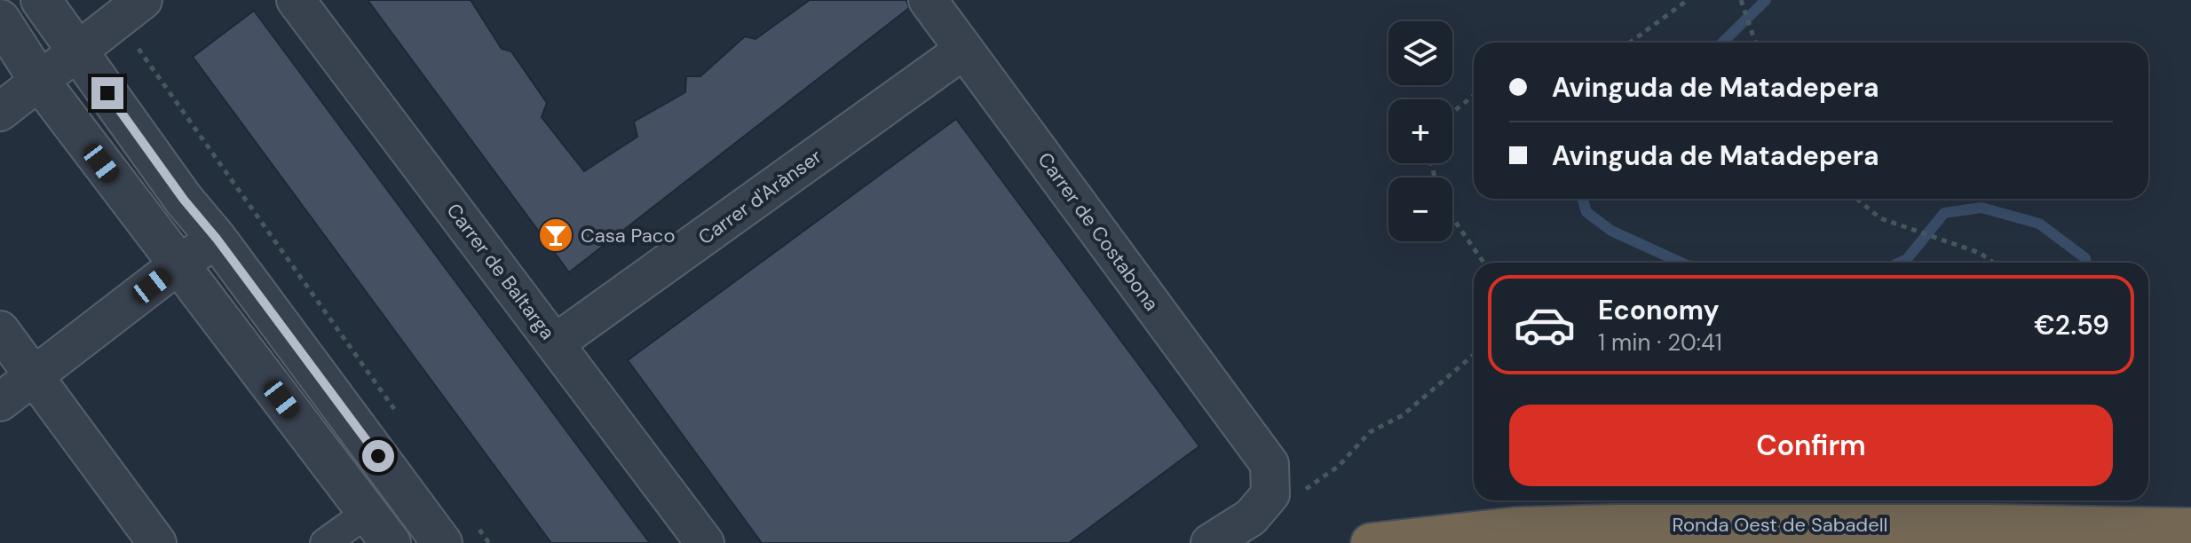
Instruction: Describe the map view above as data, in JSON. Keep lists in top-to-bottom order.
{
  "streets": {
    "highway": ["Ronda Oest de Sabadell"],
    "street": ["Carrer d'Arànser", "Carrer de Costabona", "Carrer de Baltarga"]
  },
  "crossings": [
    ["Carrer d'Arànser", "Carrer de Costabona"],
    ["Carrer d'Arànser", "Carrer de Baltarga"]
  ],
  "places": {
    "bar": ["Casa Paco"]
  },
  "page": {
    "map_buttons": ["+", "−"],
    "banner": ["Avinguda de Matadepera", "Avinguda de Matadepera"],
    "list": [
      {
        "name": "Economy",
        "note": "1 min · 20:41",
        "value": "€2.59"
      }
    ],
    "buttons": "Confirm"
  }
}
